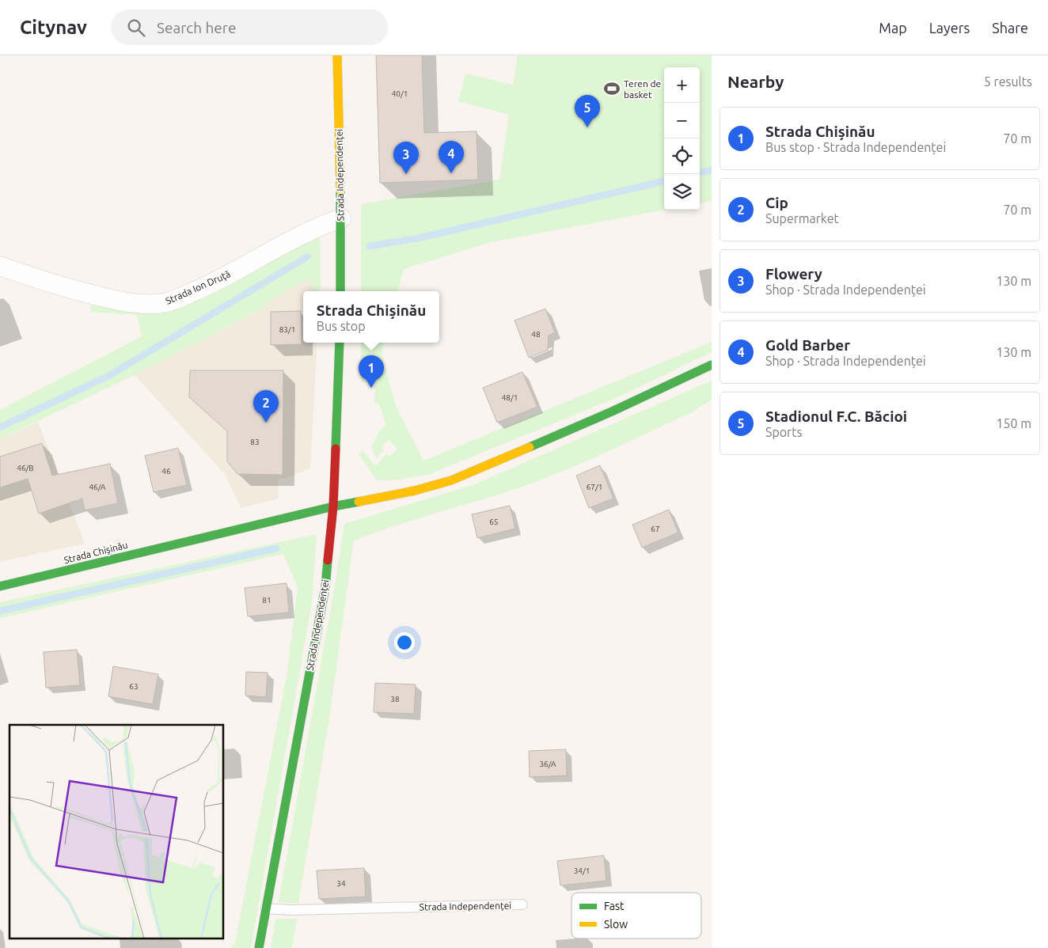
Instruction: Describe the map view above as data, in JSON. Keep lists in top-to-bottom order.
{
  "streets": {
    "main road": ["Strada Independenței", "Strada Chișinău"],
    "street": ["Strada Ion Druță"]
  },
  "crossings": [
    ["Strada Independenței", "Strada Ion Druță"],
    ["Strada Independenței", "Strada Chișinău"]
  ],
  "places": {
    "sports": ["Teren de basket"]
  },
  "house_numbers": [
    "40/1",
    "83/1",
    "48",
    "48/1",
    "83",
    "46/B",
    "46",
    "46/A",
    "67/1",
    "65",
    "67",
    "81",
    "63",
    "38",
    "36/A",
    "34/1",
    "34"
  ],
  "legend": ["Fast", "Slow"],
  "page": {
    "header": "Citynav",
    "search": "Search here",
    "nav": ["Map", "Layers", "Share"],
    "heading": ["Nearby", "5 results"],
    "map_buttons": ["+", "−"],
    "pins": [
      "5",
      "4",
      "3",
      "1",
      "2"
    ],
    "list": [
      {
        "mark": "1",
        "name": "Strada Chișinău",
        "note": "Bus stop · Strada Independenței",
        "value": "70 m"
      },
      {
        "mark": "2",
        "name": "Cip",
        "note": "Supermarket",
        "value": "70 m"
      },
      {
        "mark": "3",
        "name": "Flowery",
        "note": "Shop · Strada Independenței",
        "value": "130 m"
      },
      {
        "mark": "4",
        "name": "Gold Barber",
        "note": "Shop · Strada Independenței",
        "value": "130 m"
      },
      {
        "mark": "5",
        "name": "Stadionul F.C. Băcioi",
        "note": "Sports",
        "value": "150 m"
      }
    ],
    "popup": ["Strada Chișinău", "Bus stop"]
  }
}
